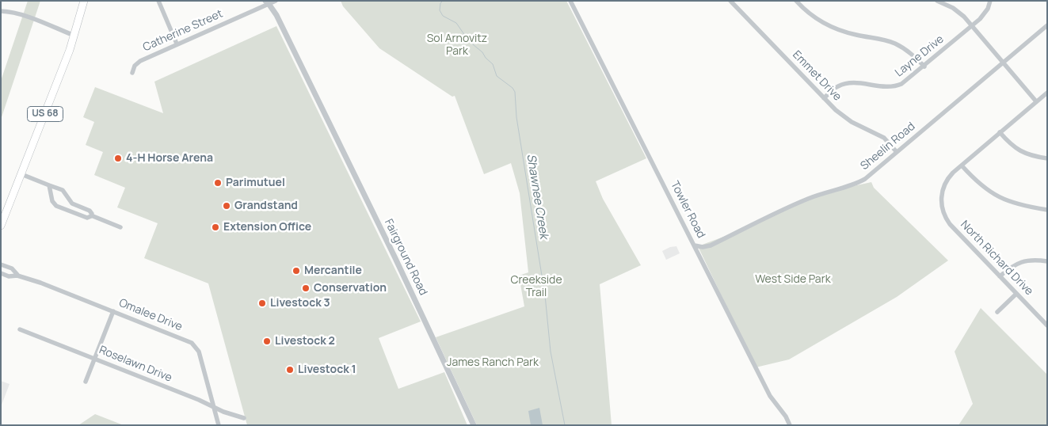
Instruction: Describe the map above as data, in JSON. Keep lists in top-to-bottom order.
{
  "streets": {
    "highway": ["US 68"],
    "street": [
      "Catherine Street",
      "Layne Drive",
      "Emmet Drive",
      "Sheelin Road",
      "Towler Road",
      "Fairground Road",
      "North Richard Drive",
      "Omalee Drive",
      "Roselawn Drive"
    ]
  },
  "crossings": [
    ["Catherine Street", "Fairground Road"],
    ["Layne Drive", "Emmet Drive"],
    ["Emmet Drive", "Sheelin Road"],
    ["Sheelin Road", "Towler Road"],
    ["Omalee Drive", "Roselawn Drive"]
  ],
  "water": ["Shawnee Creek"],
  "parks": [
    "Sol Arnovitz Park",
    "West Side Park",
    "Creekside Trail",
    "James Ranch Park"
  ],
  "places": [
    "4-H Horse Arena",
    "Parimutuel",
    "Grandstand",
    "Extension Office",
    "Mercantile",
    "Conservation",
    "Livestock 3",
    "Livestock 2",
    "Livestock 1"
  ]
}
